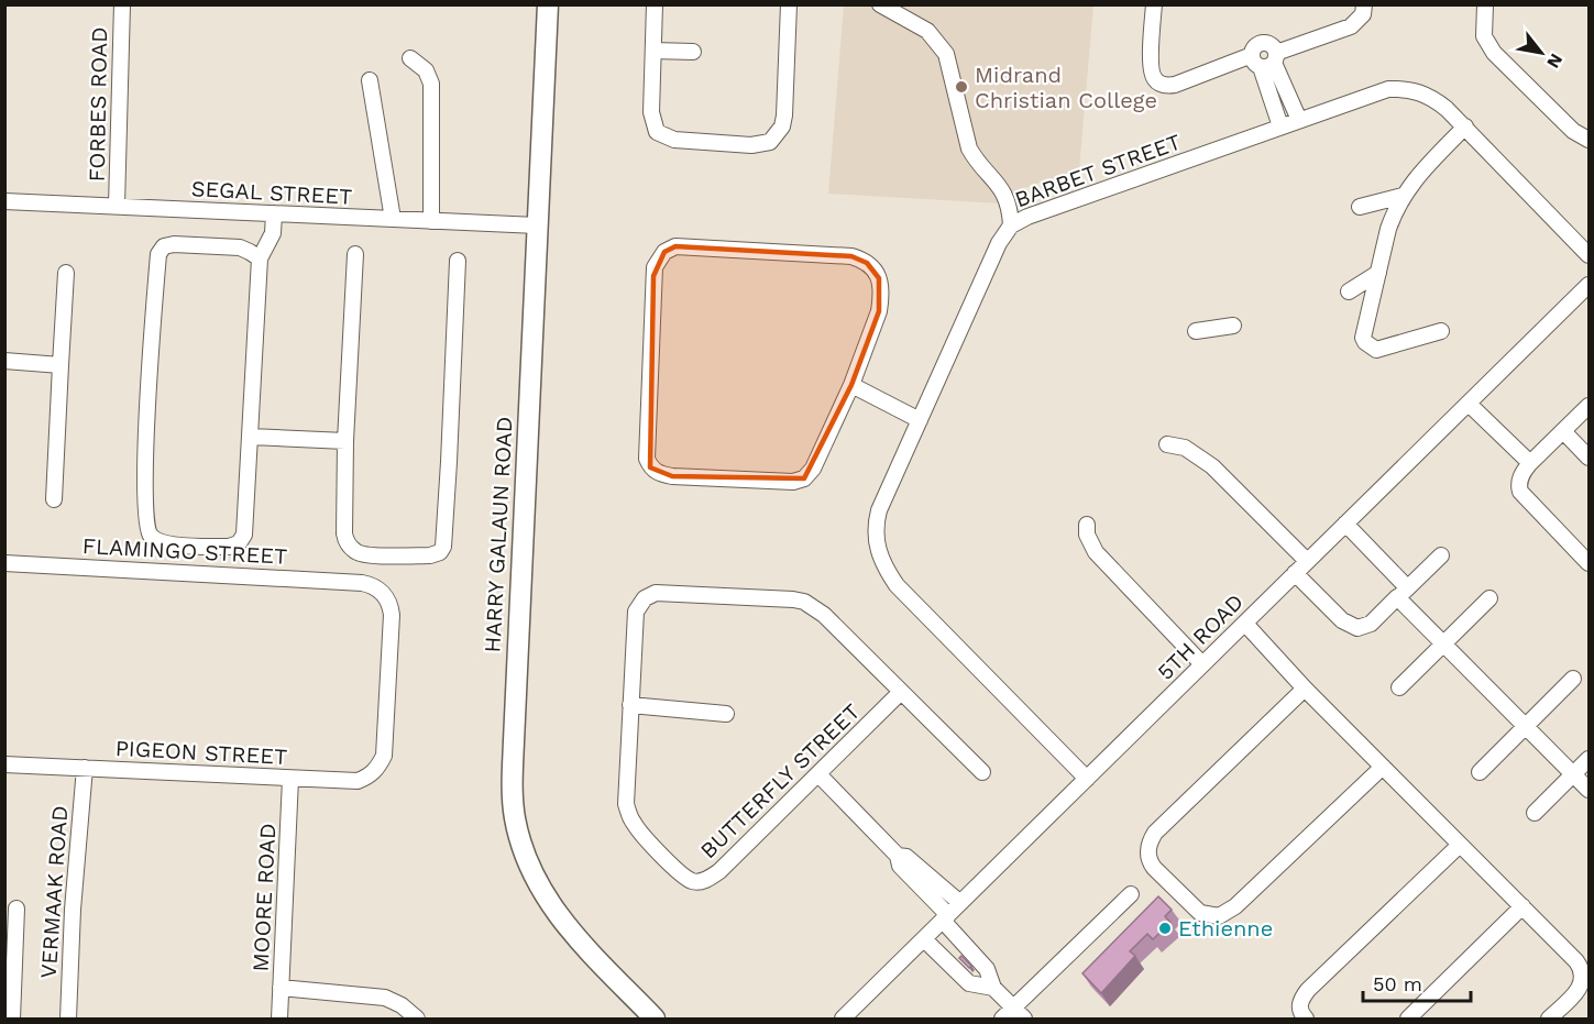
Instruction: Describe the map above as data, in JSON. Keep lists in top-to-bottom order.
{
  "streets": {
    "main road": ["HARRY GALAUN ROAD"],
    "street": [
      "FORBES ROAD",
      "BARBET STREET",
      "SEGAL STREET",
      "FLAMINGO STREET",
      "5TH ROAD",
      "PIGEON STREET",
      "BUTTERFLY STREET",
      "VERMAAK ROAD",
      "MOORE ROAD"
    ]
  },
  "crossings": [
    ["FORBES ROAD", "SEGAL STREET"],
    ["BARBET STREET", "5TH ROAD"],
    ["SEGAL STREET", "HARRY GALAUN ROAD"],
    ["FLAMINGO STREET", "PIGEON STREET"],
    ["PIGEON STREET", "VERMAAK ROAD"],
    ["PIGEON STREET", "MOORE ROAD"]
  ],
  "places": ["Midrand Christian College", "Ethienne"],
  "scale_bar": "50 m",
  "north": "bottom right"
}
